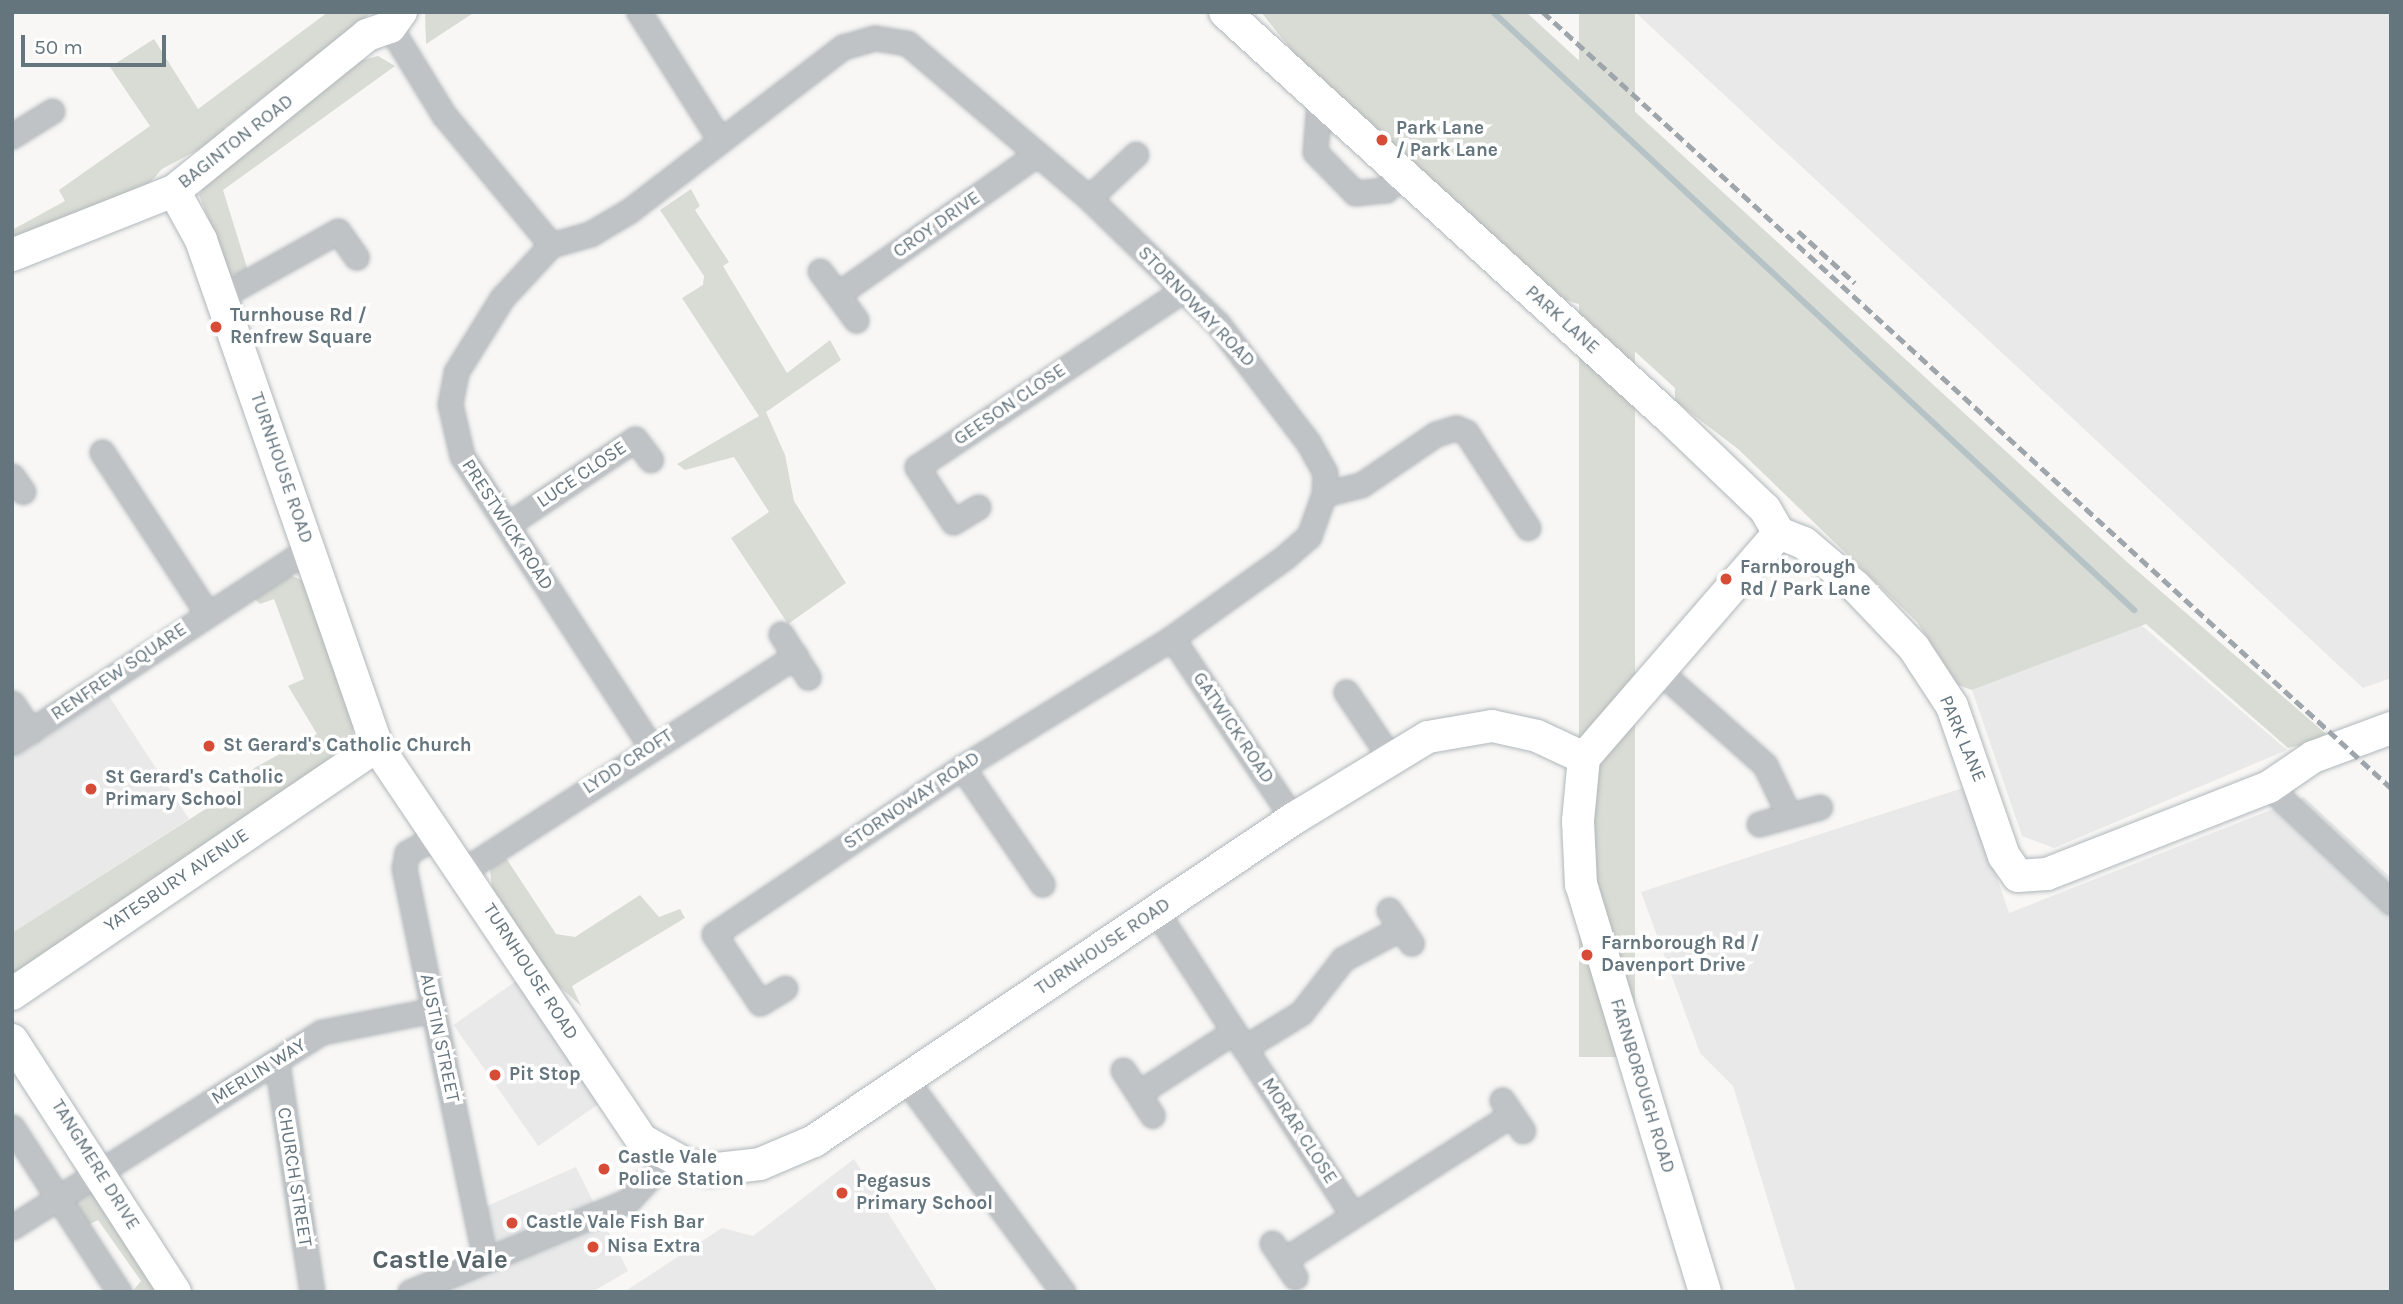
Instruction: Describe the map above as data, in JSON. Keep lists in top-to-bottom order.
{
  "streets": {
    "street": [
      "BAGINTON ROAD",
      "CROY DRIVE",
      "STORNOWAY ROAD",
      "PARK LANE",
      "GEESON CLOSE",
      "TURNHOUSE ROAD",
      "LUCE CLOSE",
      "PRESTWICK ROAD",
      "RENFREW SQUARE",
      "GATWICK ROAD",
      "LYDD CROFT",
      "YATESBURY AVENUE",
      "AUSTIN STREET",
      "MERLIN WAY",
      "FARNBOROUGH ROAD",
      "MORAR CLOSE",
      "TANGMERE DRIVE",
      "CHURCH STREET"
    ]
  },
  "crossings": [
    ["BAGINTON ROAD", "TURNHOUSE ROAD"],
    ["CROY DRIVE", "STORNOWAY ROAD"],
    ["STORNOWAY ROAD", "GEESON CLOSE"],
    ["STORNOWAY ROAD", "PRESTWICK ROAD"],
    ["STORNOWAY ROAD", "GATWICK ROAD"],
    ["TURNHOUSE ROAD", "RENFREW SQUARE"],
    ["TURNHOUSE ROAD", "GATWICK ROAD"],
    ["TURNHOUSE ROAD", "LYDD CROFT"],
    ["TURNHOUSE ROAD", "YATESBURY AVENUE"],
    ["TURNHOUSE ROAD", "AUSTIN STREET"],
    ["TURNHOUSE ROAD", "FARNBOROUGH ROAD"],
    ["TURNHOUSE ROAD", "MORAR CLOSE"],
    ["LUCE CLOSE", "PRESTWICK ROAD"],
    ["PRESTWICK ROAD", "LYDD CROFT"],
    ["AUSTIN STREET", "MERLIN WAY"],
    ["MERLIN WAY", "TANGMERE DRIVE"],
    ["MERLIN WAY", "CHURCH STREET"]
  ],
  "districts": ["Castle Vale"],
  "places": [
    "Park Lane / Park Lane",
    "Turnhouse Rd / Renfrew Square",
    "Farnborough Rd / Park Lane",
    "St Gerard's Catholic Church",
    "St Gerard's Catholic Primary School",
    "Farnborough Rd / Davenport Drive",
    "Pit Stop",
    "Castle Vale Police Station",
    "Pegasus Primary School",
    "Castle Vale Fish Bar",
    "Nisa Extra"
  ],
  "scale_bar": "50 m"
}
